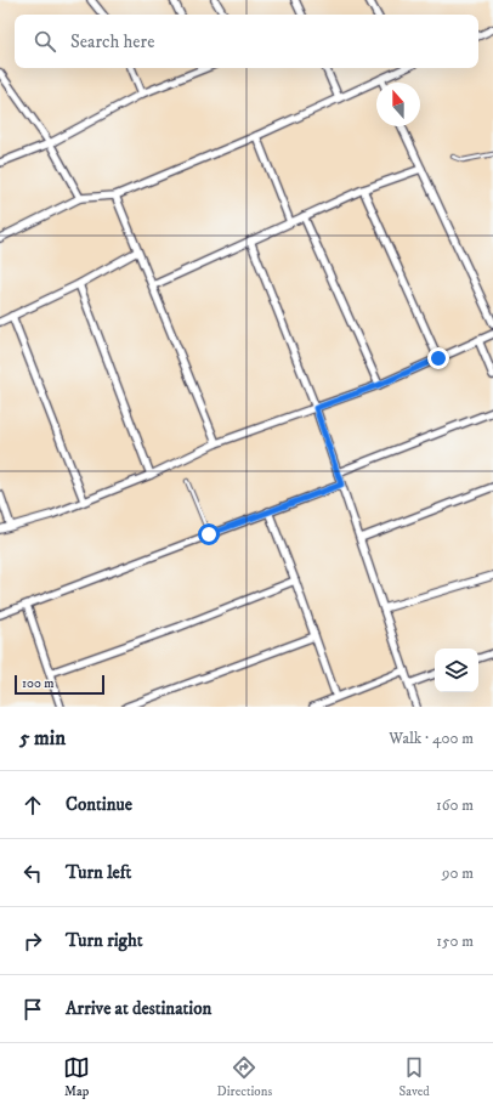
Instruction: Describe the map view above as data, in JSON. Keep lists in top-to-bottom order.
{
  "scale_bar": "100 m",
  "north": "top",
  "page": {
    "search": "Search here",
    "scale": "100 m",
    "heading": ["5 min", "Walk · 400 m"],
    "list": [
      ["Continue", "160 m"],
      ["Turn left", "90 m"],
      ["Turn right", "150 m"],
      "Arrive at destination"
    ],
    "nav": ["Map", "Directions", "Saved"]
  }
}
